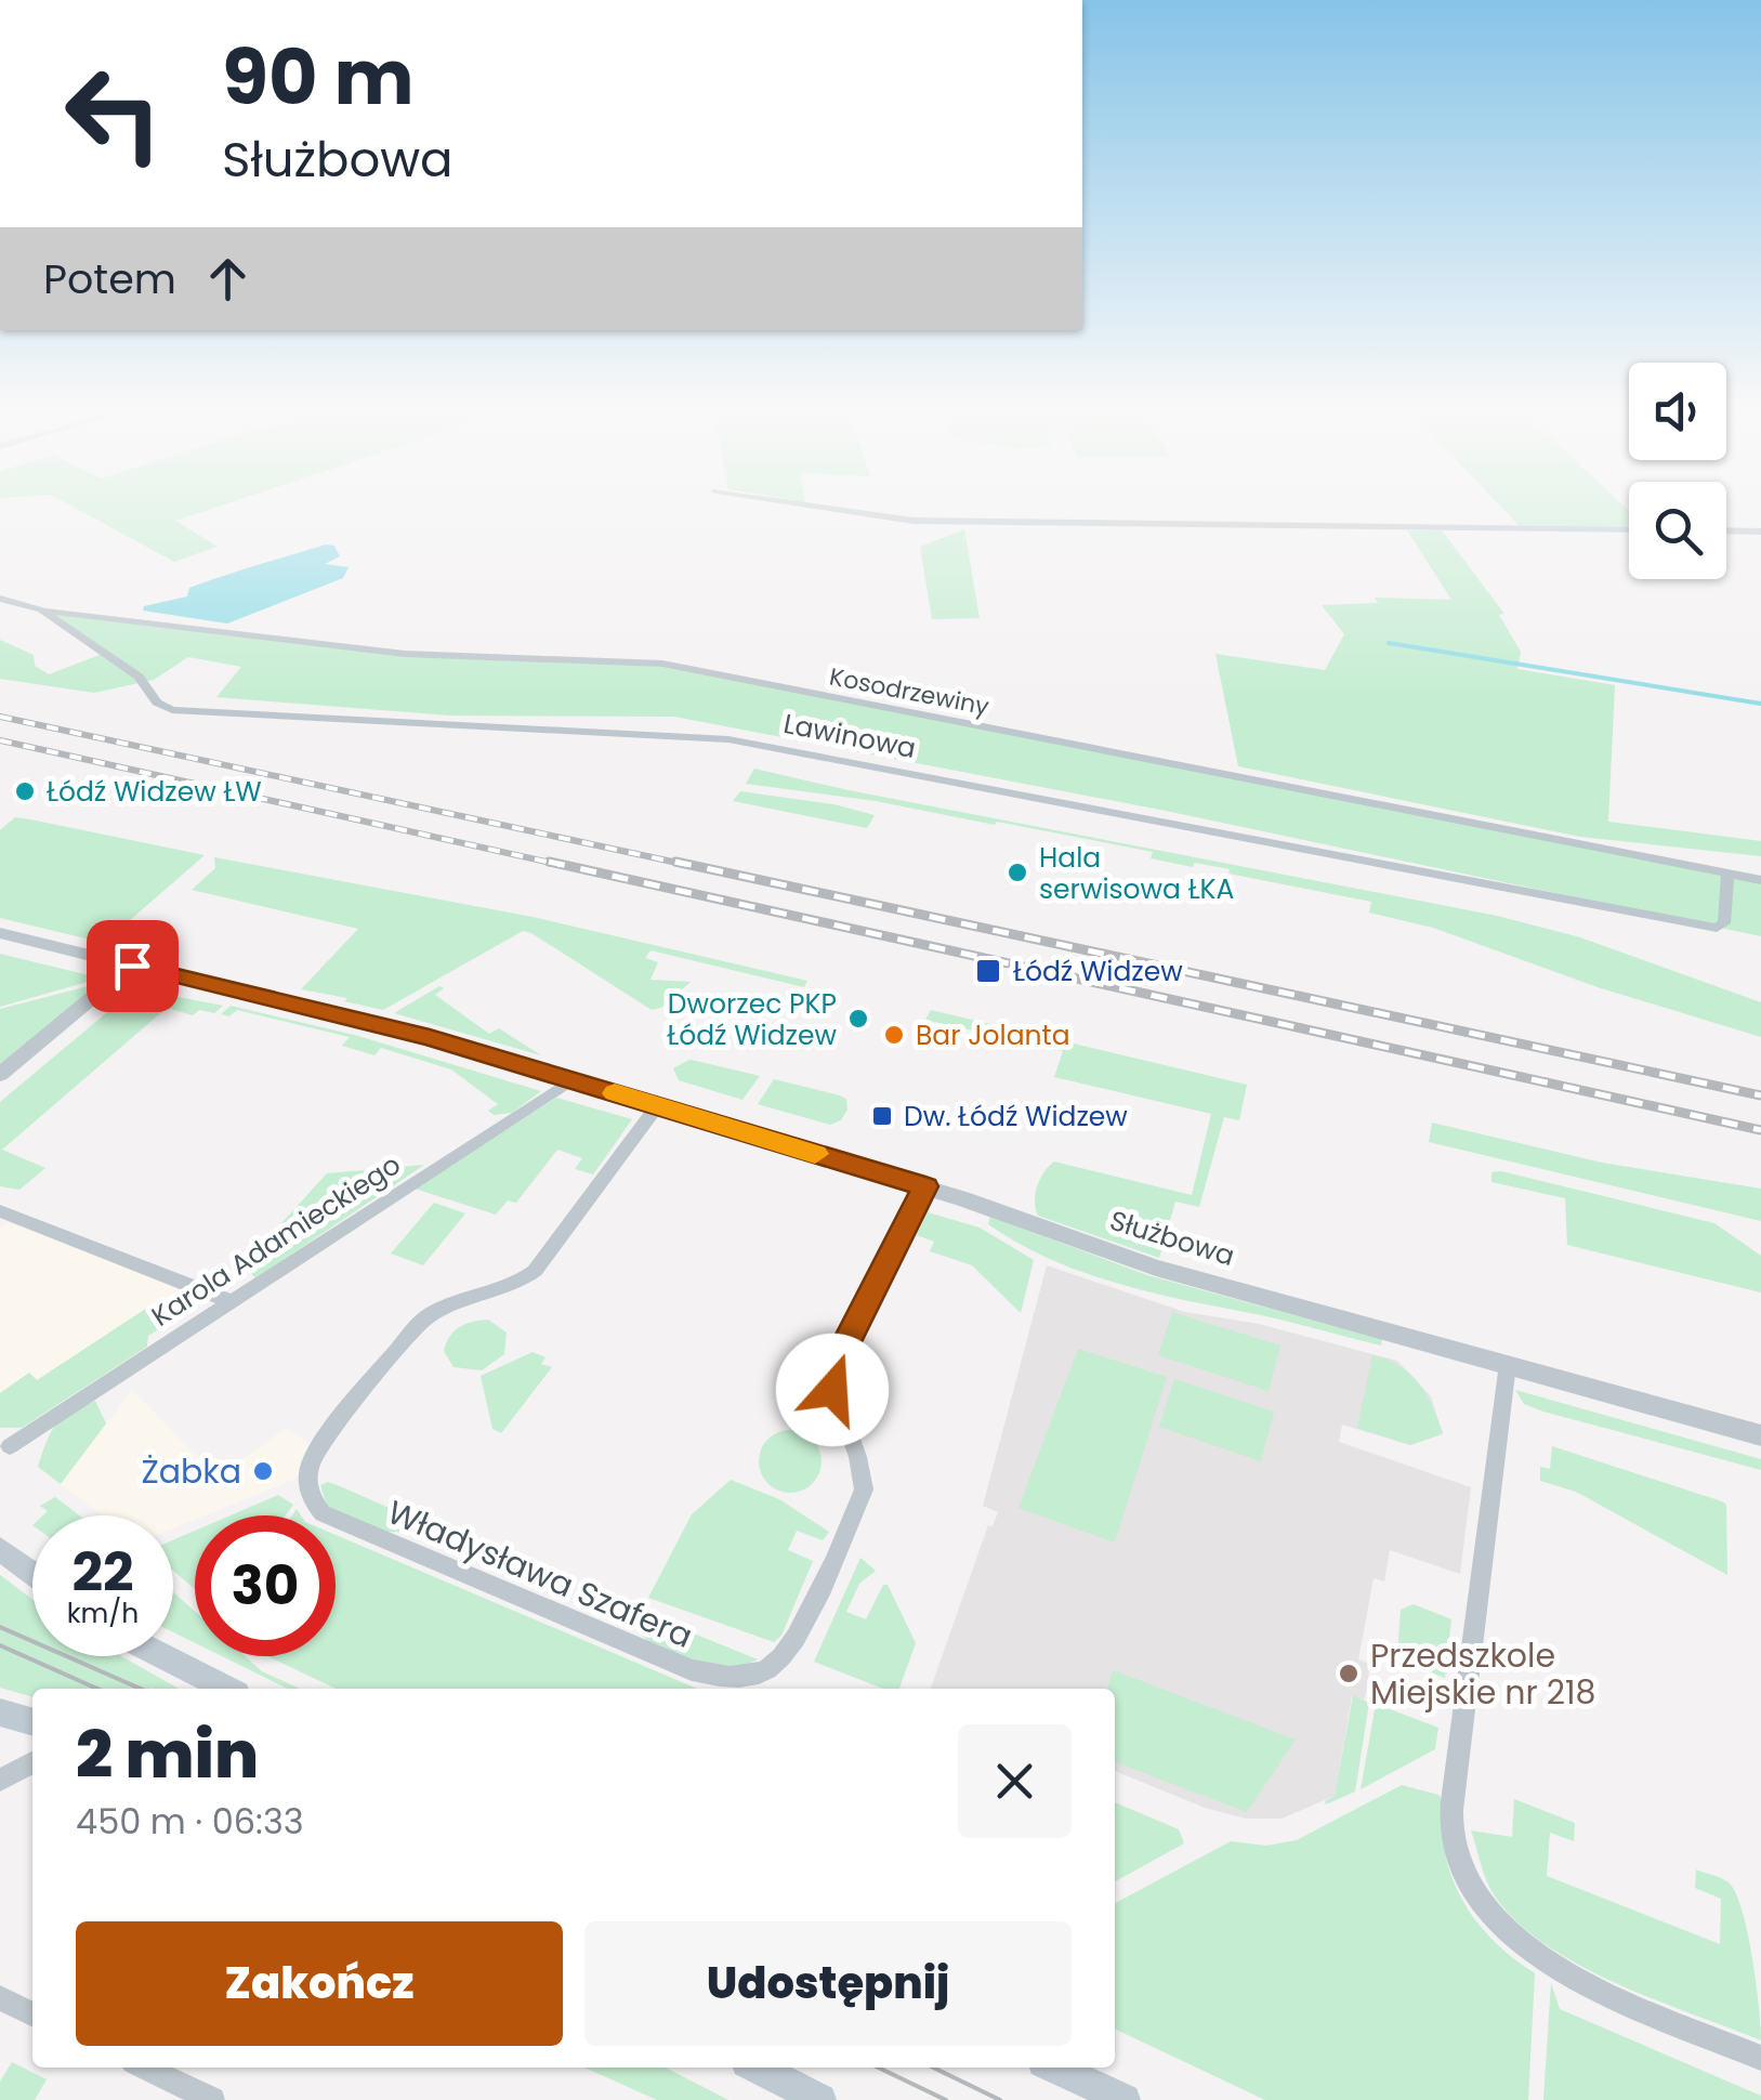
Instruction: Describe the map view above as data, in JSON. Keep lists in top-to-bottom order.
{
  "streets": {
    "street": [
      "Kosodrzewiny",
      "Lawinowa",
      "Służbowa",
      "Karola Adamieckiego",
      "Władysława Szafera"
    ]
  },
  "crossings": [
    ["Kosodrzewiny", "Lawinowa"],
    ["Służbowa", "Karola Adamieckiego"],
    ["Służbowa", "Władysława Szafera"]
  ],
  "places": {
    "other": [
      "Łódź Widzew ŁW",
      "Hala serwisowa ŁKA",
      "Dworzec PKP Łódź Widzew",
      "Bar Jolanta",
      "Żabka",
      "Przedszkole Miejskie nr 218"
    ],
    "transit": ["Łódź Widzew", "Dw. Łódź Widzew"]
  },
  "page": {
    "turn": ["90 m", "Służbowa"],
    "then": "Potem",
    "speed": "22 km/h",
    "limit": "30",
    "heading": ["2 min", "450 m · 06:33"],
    "buttons": ["Zakończ", "Udostępnij"]
  }
}
